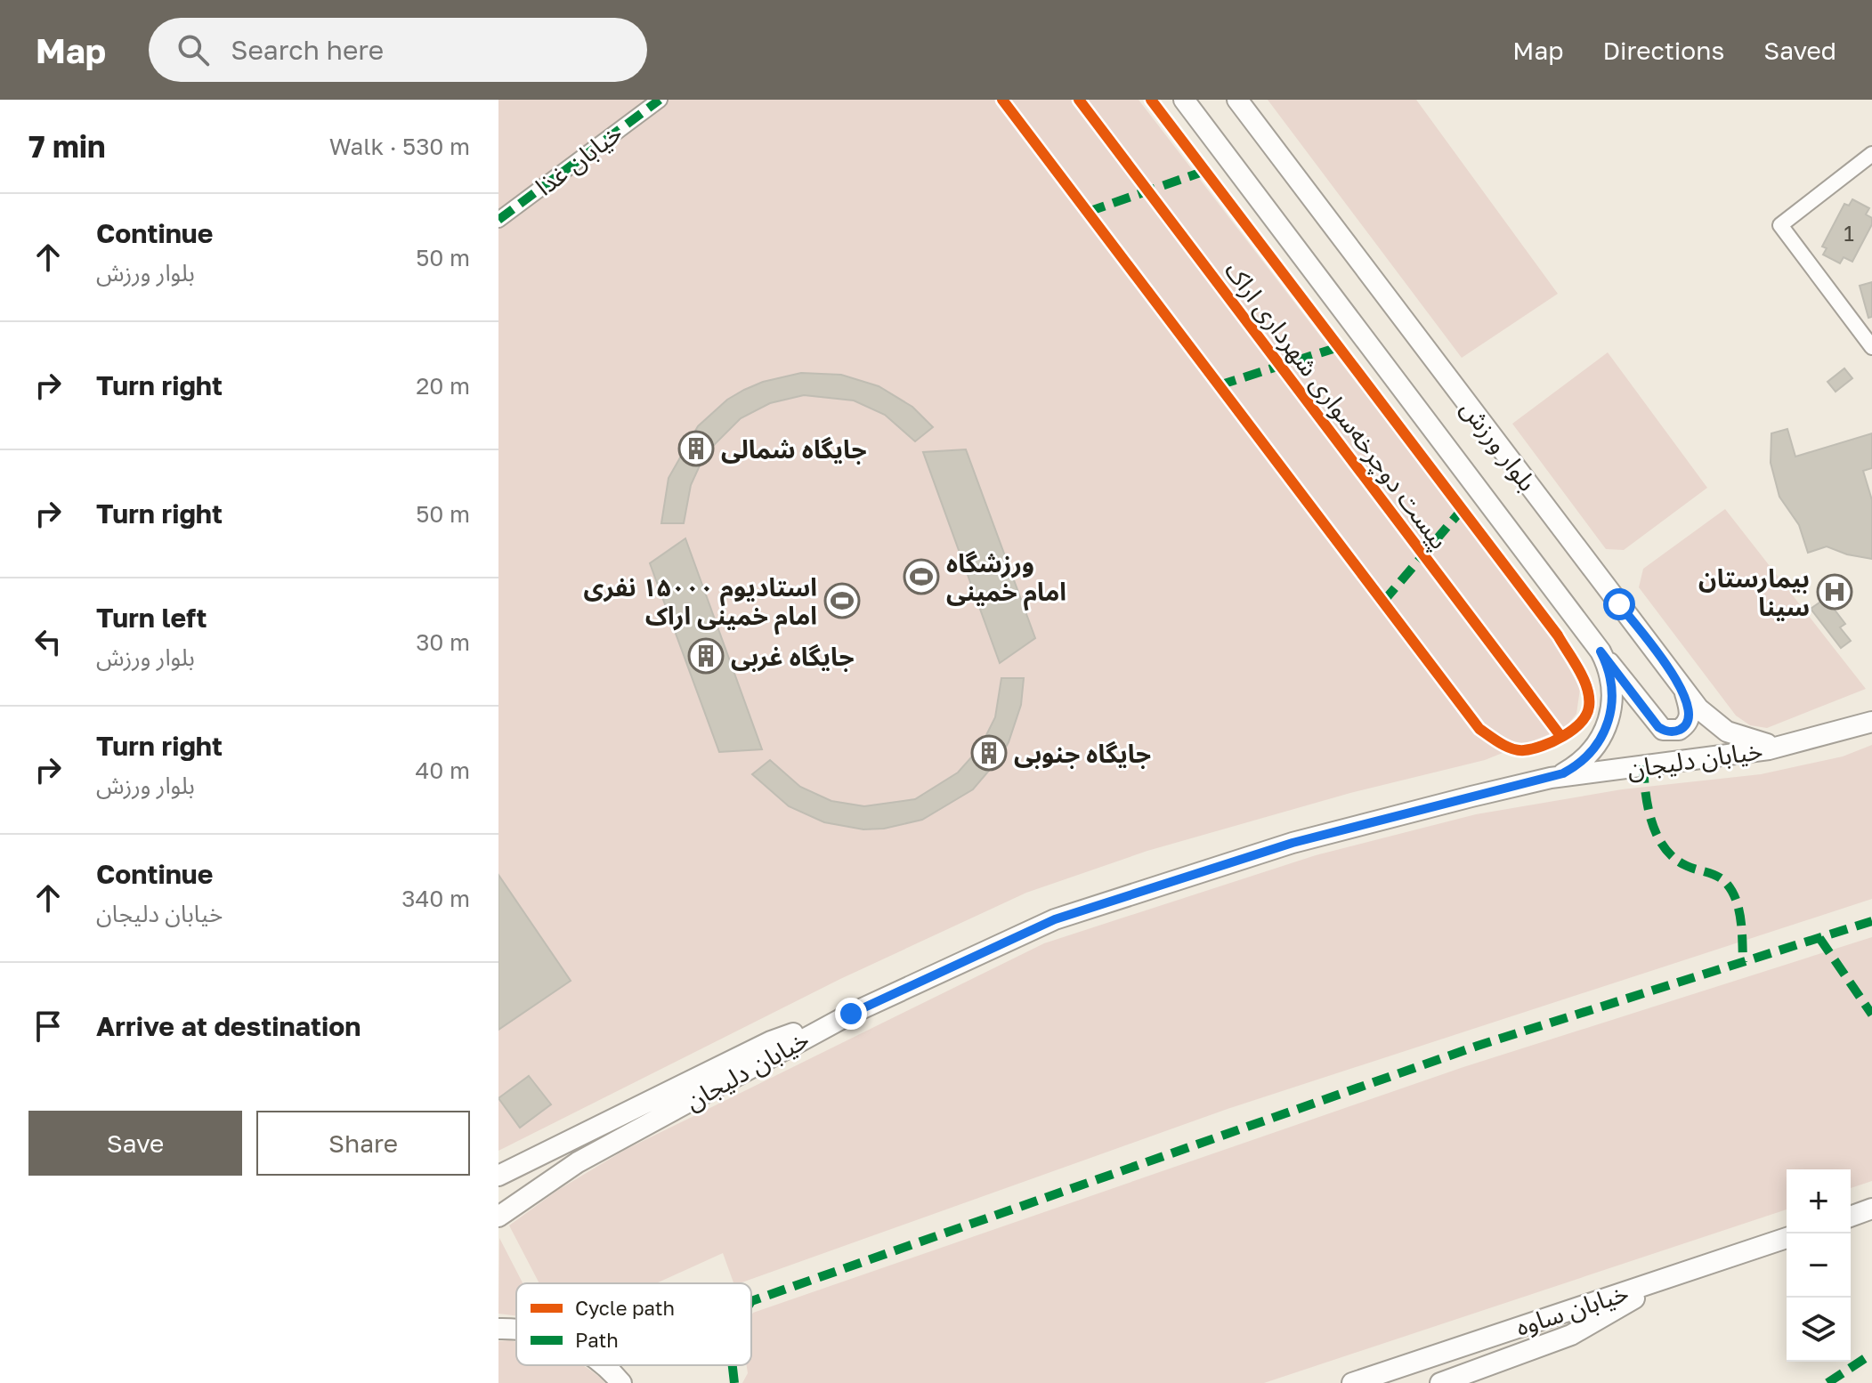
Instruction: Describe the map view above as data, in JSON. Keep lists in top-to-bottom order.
{
  "streets": {
    "main road": ["بلوار ورزش", "خیابان دلیجان", "خیابان ساوه"],
    "street": ["خیابان غذا"],
    "cycle path": ["پیست دوچرخه‌سواری شهرداری اراک"]
  },
  "crossings": [
    ["بلوار ورزش", "خیابان دلیجان"]
  ],
  "places": {
    "building": ["جایگاه شمالی", "جایگاه غربی", "جایگاه جنوبی"],
    "sports": ["ورزشگاه امام خمینی", "استادیوم ۱۵۰۰۰ نفری امام خمینی اراک"],
    "hospital": ["بیمارستان سینا"]
  },
  "house_numbers": ["1"],
  "legend": ["Cycle path", "Path"],
  "page": {
    "header": "Map",
    "search": "Search here",
    "nav": ["Map", "Directions", "Saved"],
    "heading": ["7 min", "Walk · 530 m"],
    "list": [
      ["Continue", "بلوار ورزش", "50 m"],
      ["Turn right", "20 m"],
      ["Turn right", "50 m"],
      ["Turn left", "بلوار ورزش", "30 m"],
      ["Turn right", "بلوار ورزش", "40 m"],
      ["Continue", "خیابان دلیجان", "340 m"],
      "Arrive at destination"
    ],
    "buttons": ["Save", "Share"],
    "map_buttons": ["+", "−"]
  }
}
